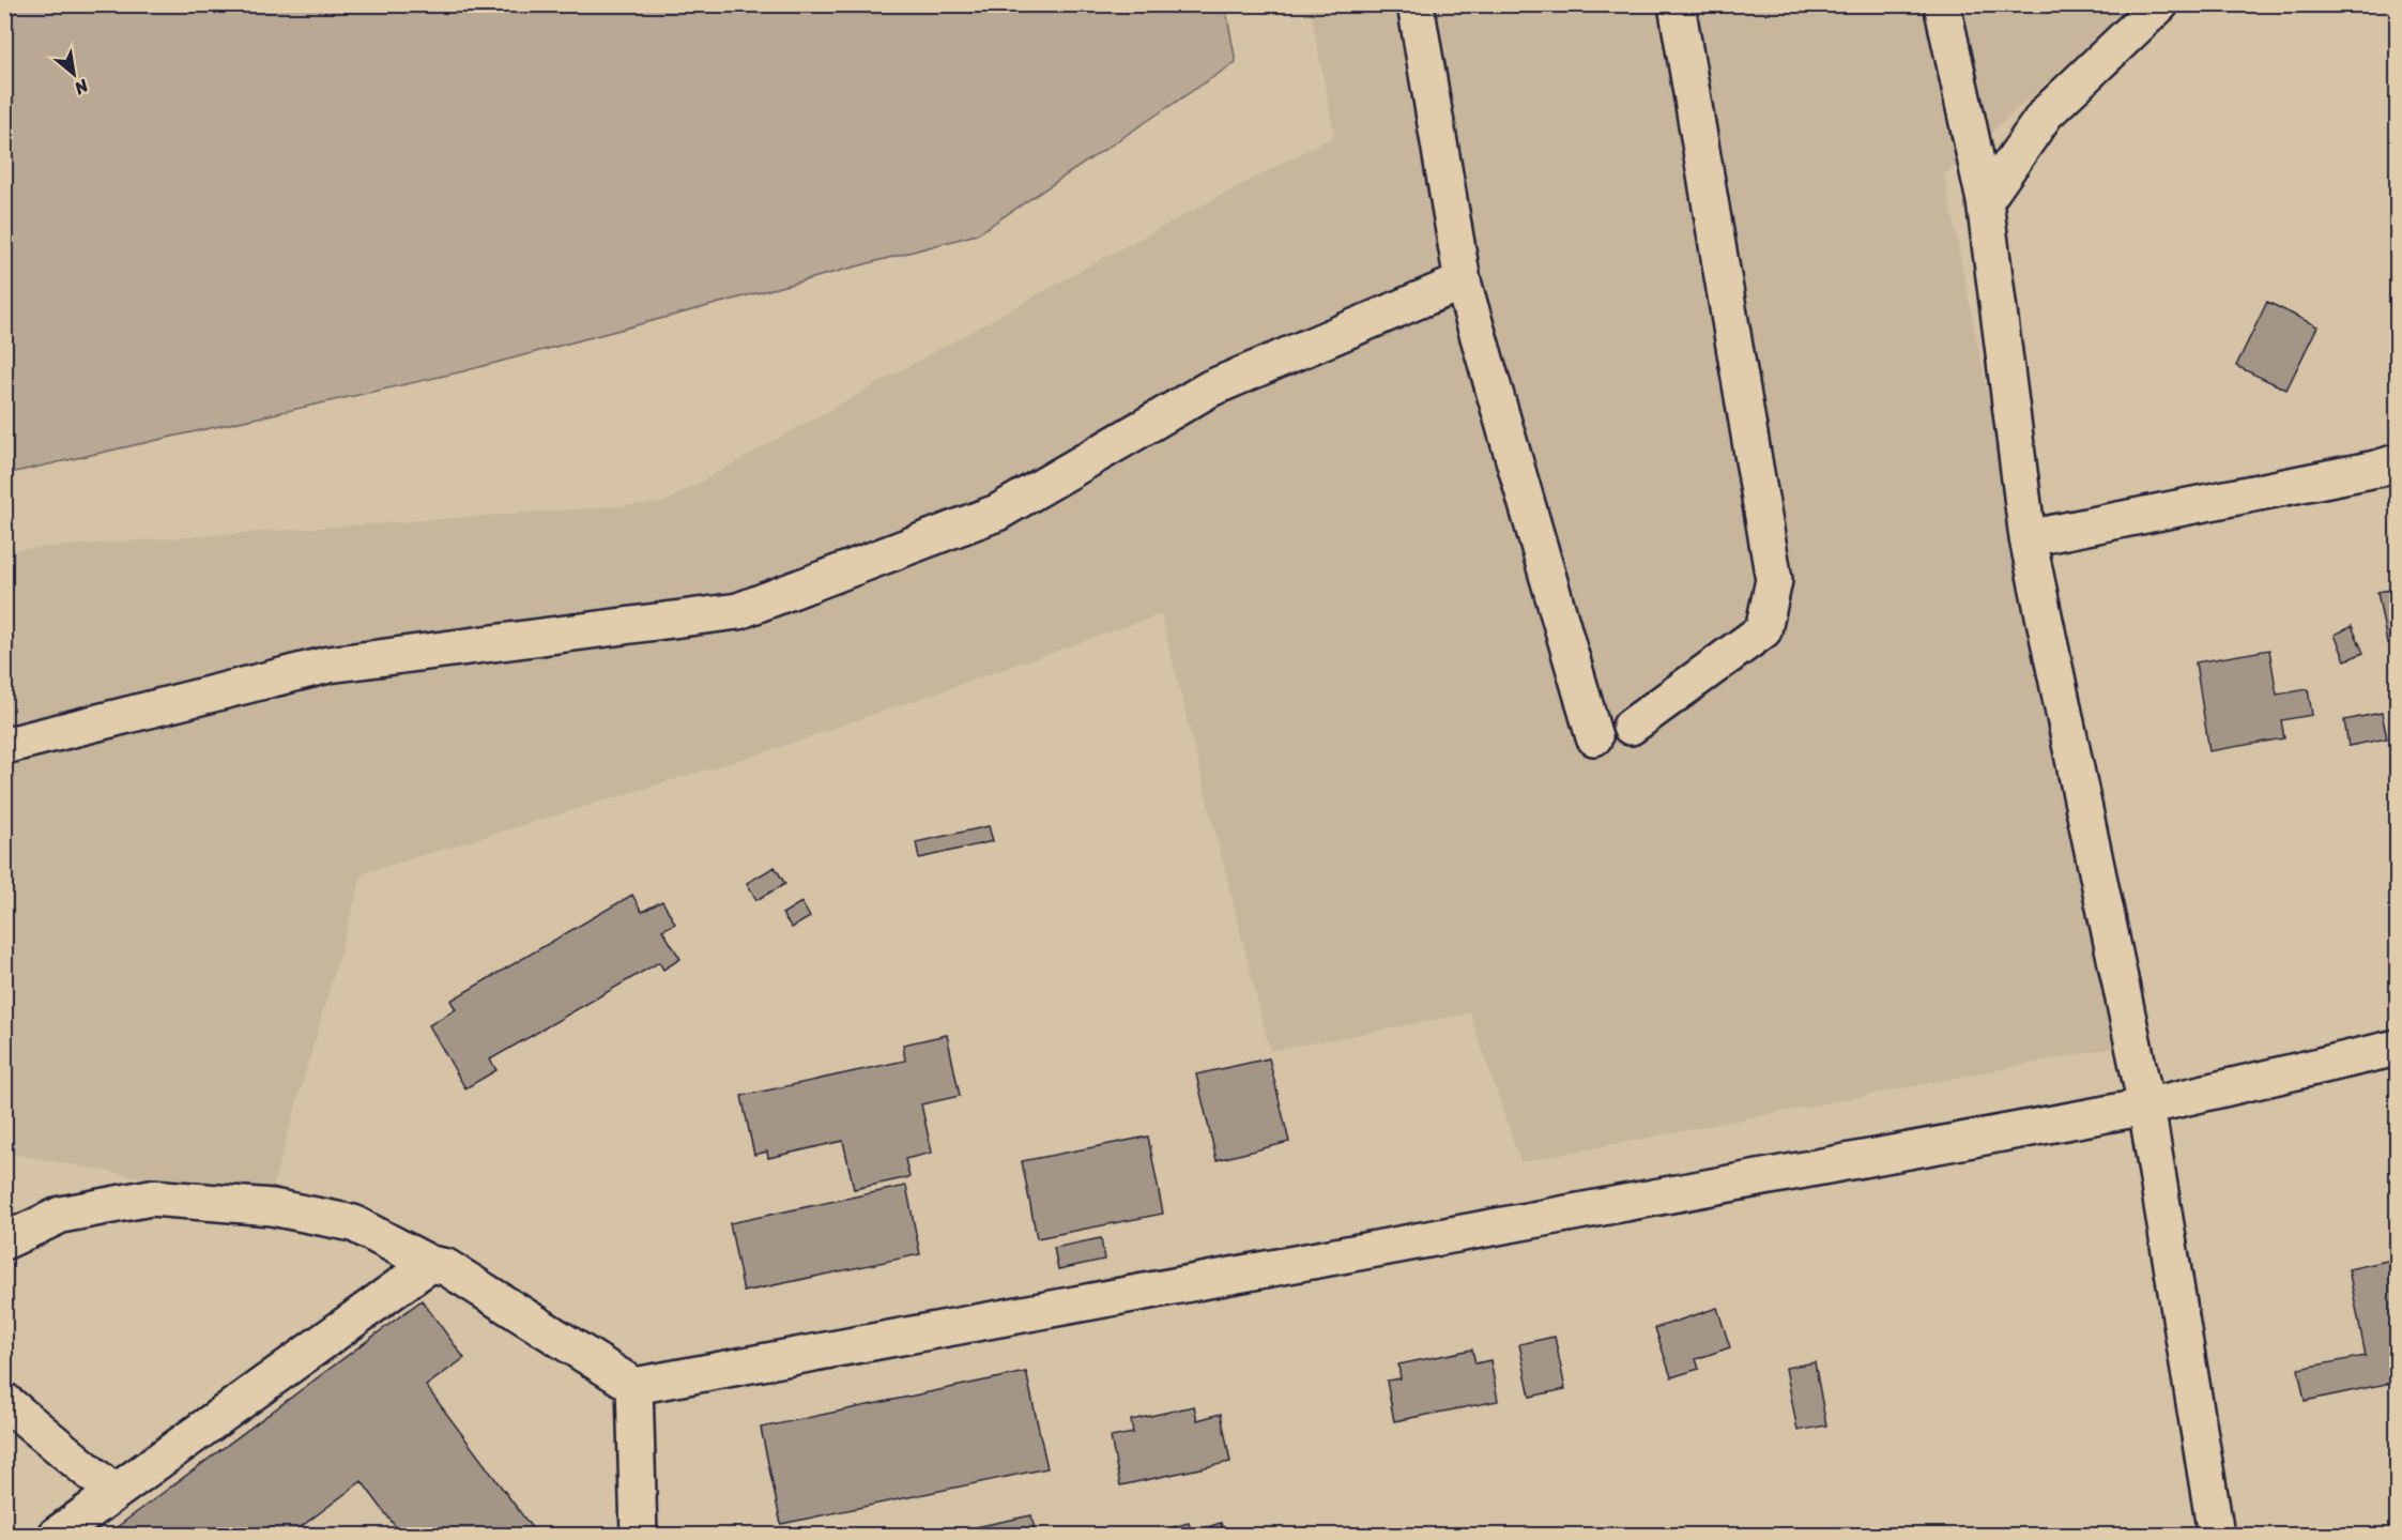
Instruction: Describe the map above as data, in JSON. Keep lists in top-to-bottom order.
{
  "north": "bottom right"
}
